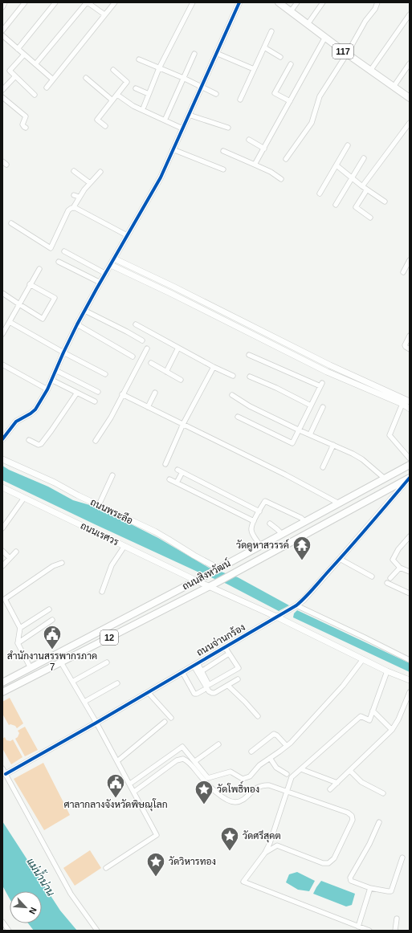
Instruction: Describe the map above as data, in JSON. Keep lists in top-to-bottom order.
{
  "streets": {
    "main road": ["117", "ถนนสิงหวัฒน์", "12"],
    "street": ["ถนนพระลือ", "ถนนเรศวร", "ถนนจ่านกร้อง"]
  },
  "crossings": [
    ["ถนนพระลือ", "ถนนสิงหวัฒน์"],
    ["ถนนเรศวร", "ถนนสิงหวัฒน์"],
    ["ถนนเรศวร", "ถนนจ่านกร้อง"],
    ["ถนนสิงหวัฒน์", "ถนนจ่านกร้อง"]
  ],
  "water": ["แม่น้ำน่าน"],
  "places": {
    "temple": ["วัดคูหาสวรรค์"],
    "public building": ["สำนักงานสรรพากรภาค 7", "ศาลากลางจังหวัดพิษณุโลก"],
    "place": ["วัดโพธิ์ทอง", "วัดศรีสุคต", "วัดวิหารทอง"]
  },
  "north": "bottom right"
}
